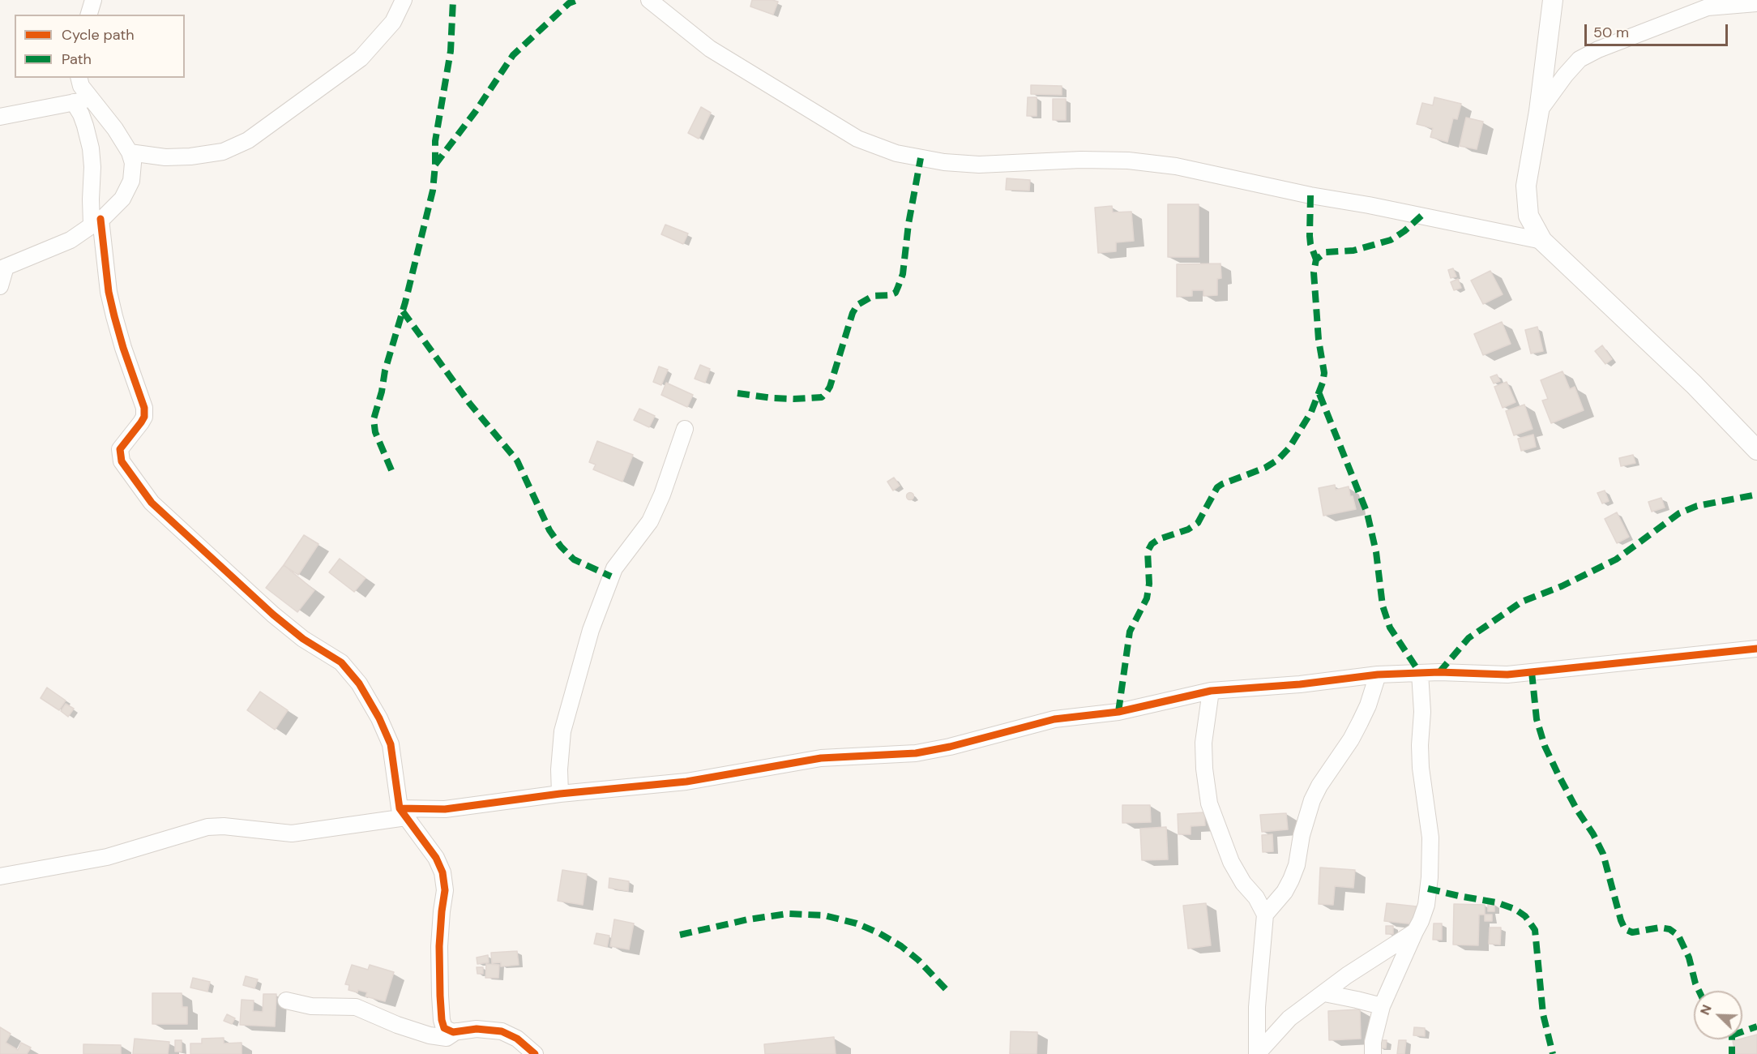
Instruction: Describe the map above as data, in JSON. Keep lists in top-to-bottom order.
{
  "legend": ["Cycle path", "Path"],
  "scale_bar": "50 m",
  "north": "top left"
}
